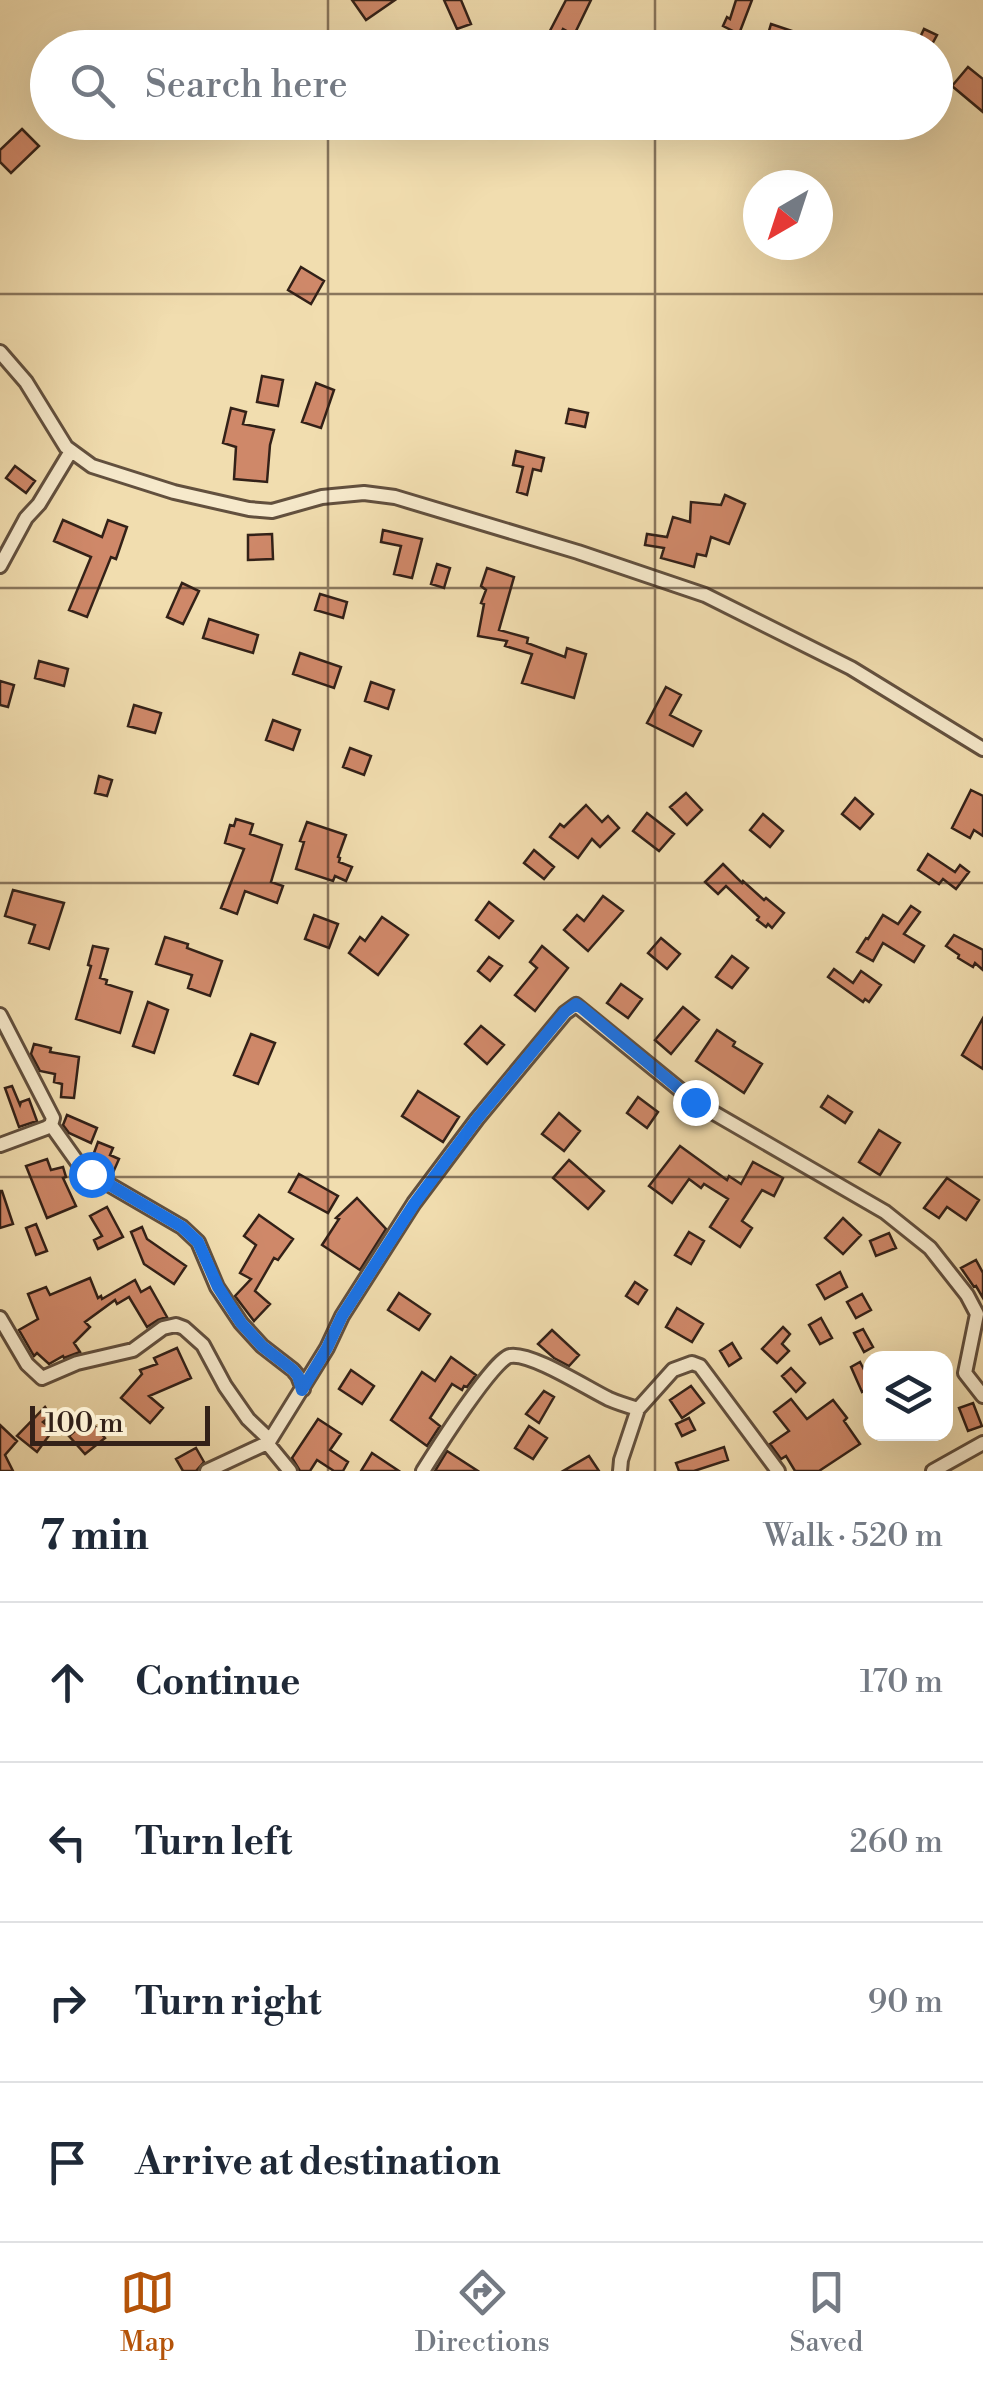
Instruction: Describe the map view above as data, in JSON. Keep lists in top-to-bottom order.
{
  "scale_bar": "100 m",
  "north": "bottom left",
  "page": {
    "search": "Search here",
    "scale": "100 m",
    "heading": ["7 min", "Walk · 520 m"],
    "list": [
      ["Continue", "170 m"],
      ["Turn left", "260 m"],
      ["Turn right", "90 m"],
      "Arrive at destination"
    ],
    "nav": ["Map", "Directions", "Saved"]
  }
}
